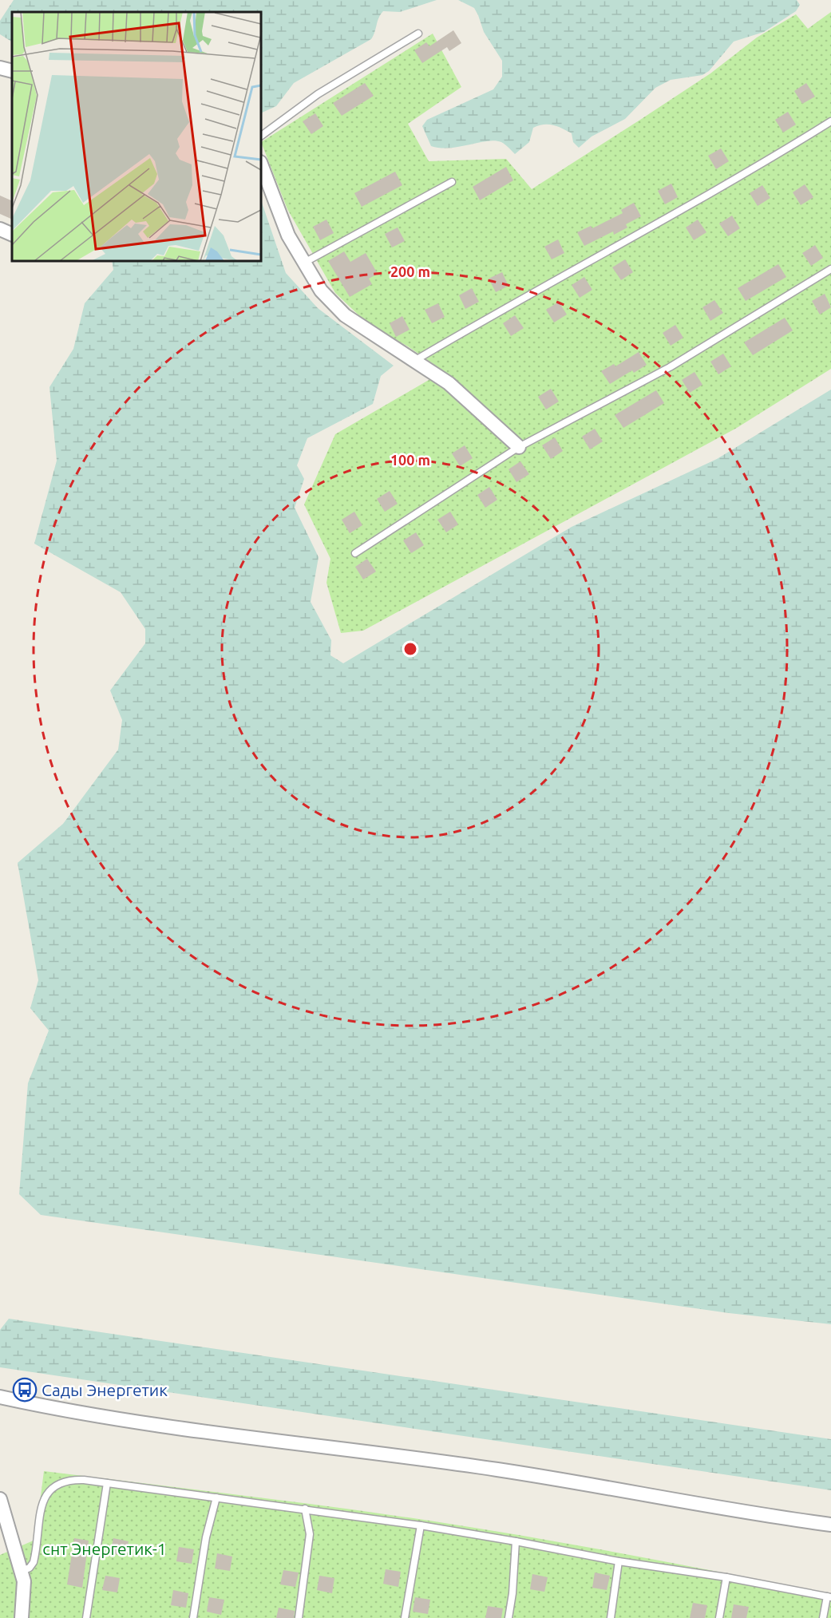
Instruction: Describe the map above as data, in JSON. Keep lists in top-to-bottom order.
{
  "parks": ["снт Энергетик-1"],
  "places": {
    "bus stop": ["Сады Энергетик"]
  },
  "rings": ["200 m", "100 m"]
}
